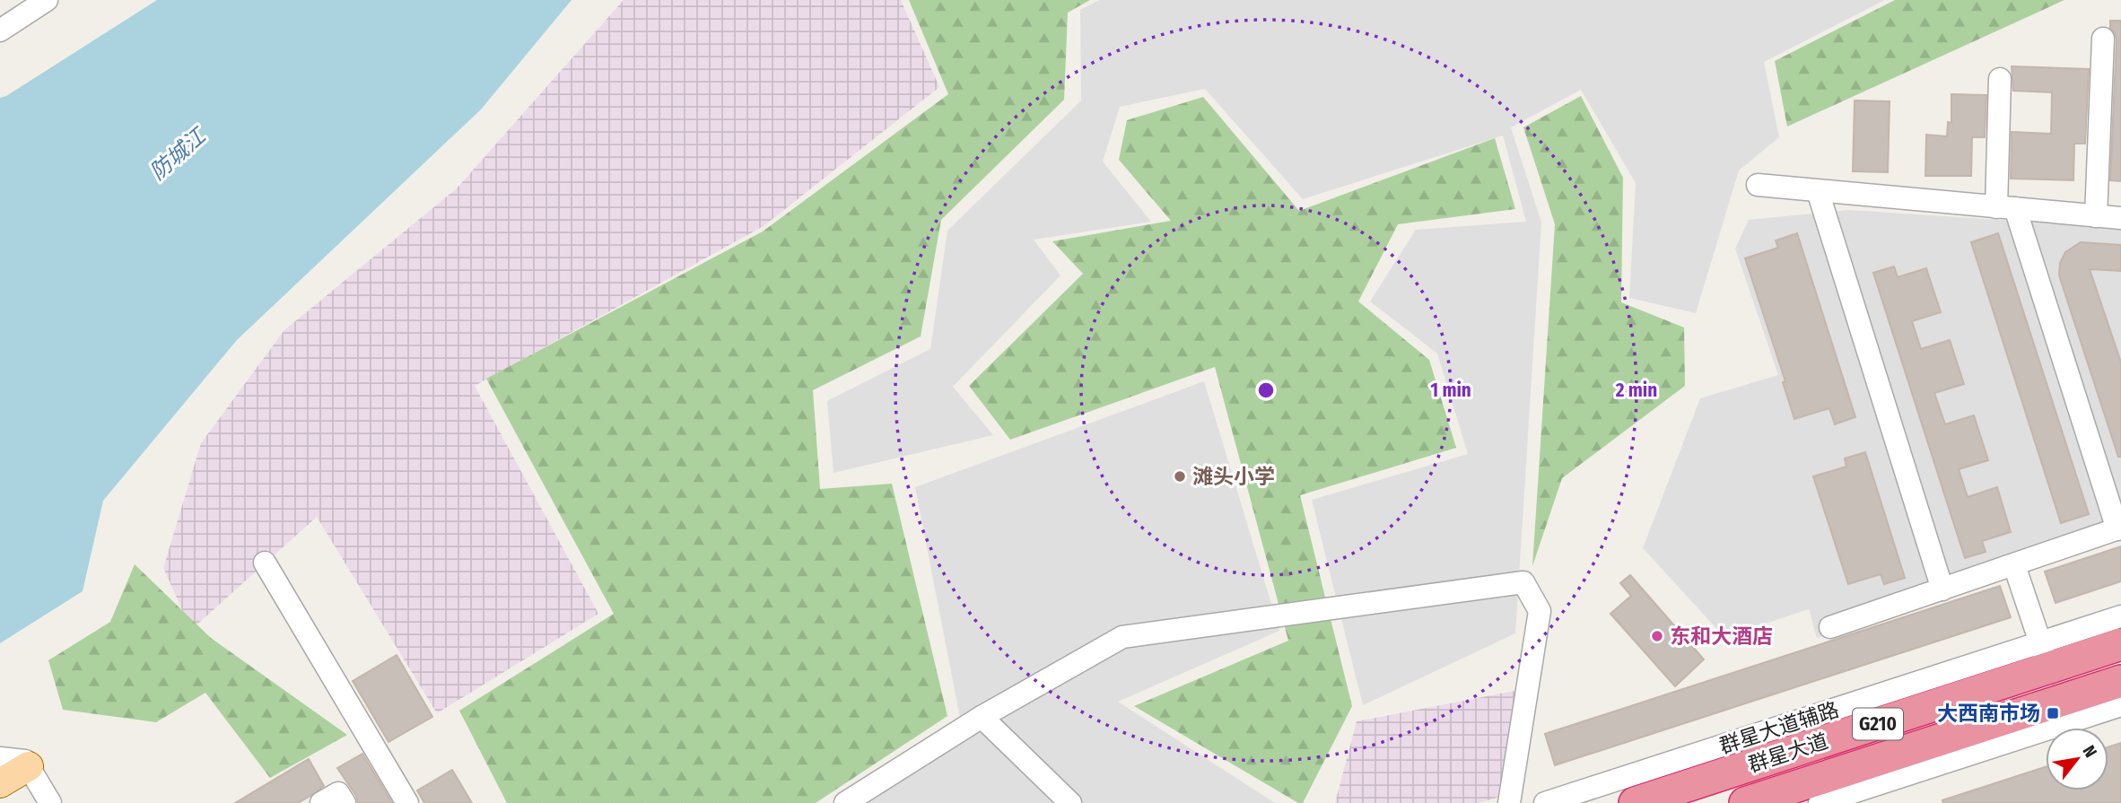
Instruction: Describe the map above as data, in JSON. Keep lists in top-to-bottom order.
{
  "streets": {
    "highway": ["G210", "群星大道"],
    "street": ["群星大道辅路"]
  },
  "crossings": [
    ["群星大道辅路", "群星大道"]
  ],
  "water": ["防城江"],
  "places": {
    "other": ["滩头小学", "东和大酒店"],
    "transit": ["大西南市场"]
  },
  "north": "top right",
  "rings": ["1 min", "2 min"]
}
